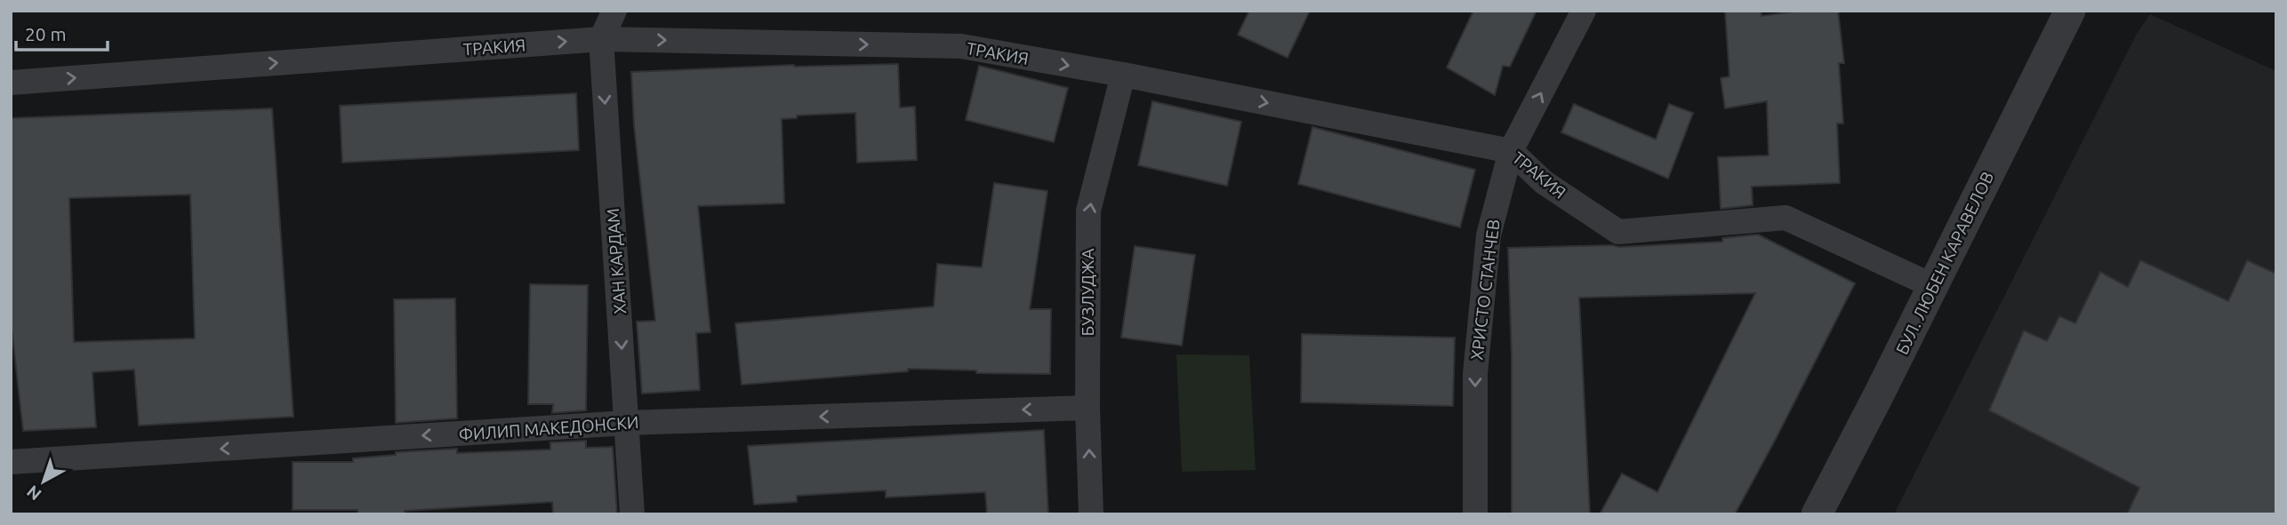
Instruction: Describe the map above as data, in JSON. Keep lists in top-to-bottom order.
{
  "streets": {
    "street": [
      "ТРАКИЯ",
      "ХАН КАРДАМ",
      "БУЛ. ЛЮБЕН КАРАВЕЛОВ",
      "ХРИСТО СТАНЧЕВ",
      "БУЗЛУДЖА",
      "ФИЛИП МАКЕДОНСКИ"
    ]
  },
  "crossings": [
    ["ТРАКИЯ", "ХАН КАРДАМ"],
    ["ТРАКИЯ", "БУЛ. ЛЮБЕН КАРАВЕЛОВ"],
    ["ТРАКИЯ", "ХРИСТО СТАНЧЕВ"],
    ["ТРАКИЯ", "БУЗЛУДЖА"],
    ["ХАН КАРДАМ", "ФИЛИП МАКЕДОНСКИ"],
    ["БУЗЛУДЖА", "ФИЛИП МАКЕДОНСКИ"]
  ],
  "one_way": [
    "ТРАКИЯ",
    "ХАН КАРДАМ",
    "БУЗЛУДЖА",
    "ФИЛИП МАКЕДОНСКИ"
  ],
  "scale_bar": "20 m",
  "north": "bottom left"
}
